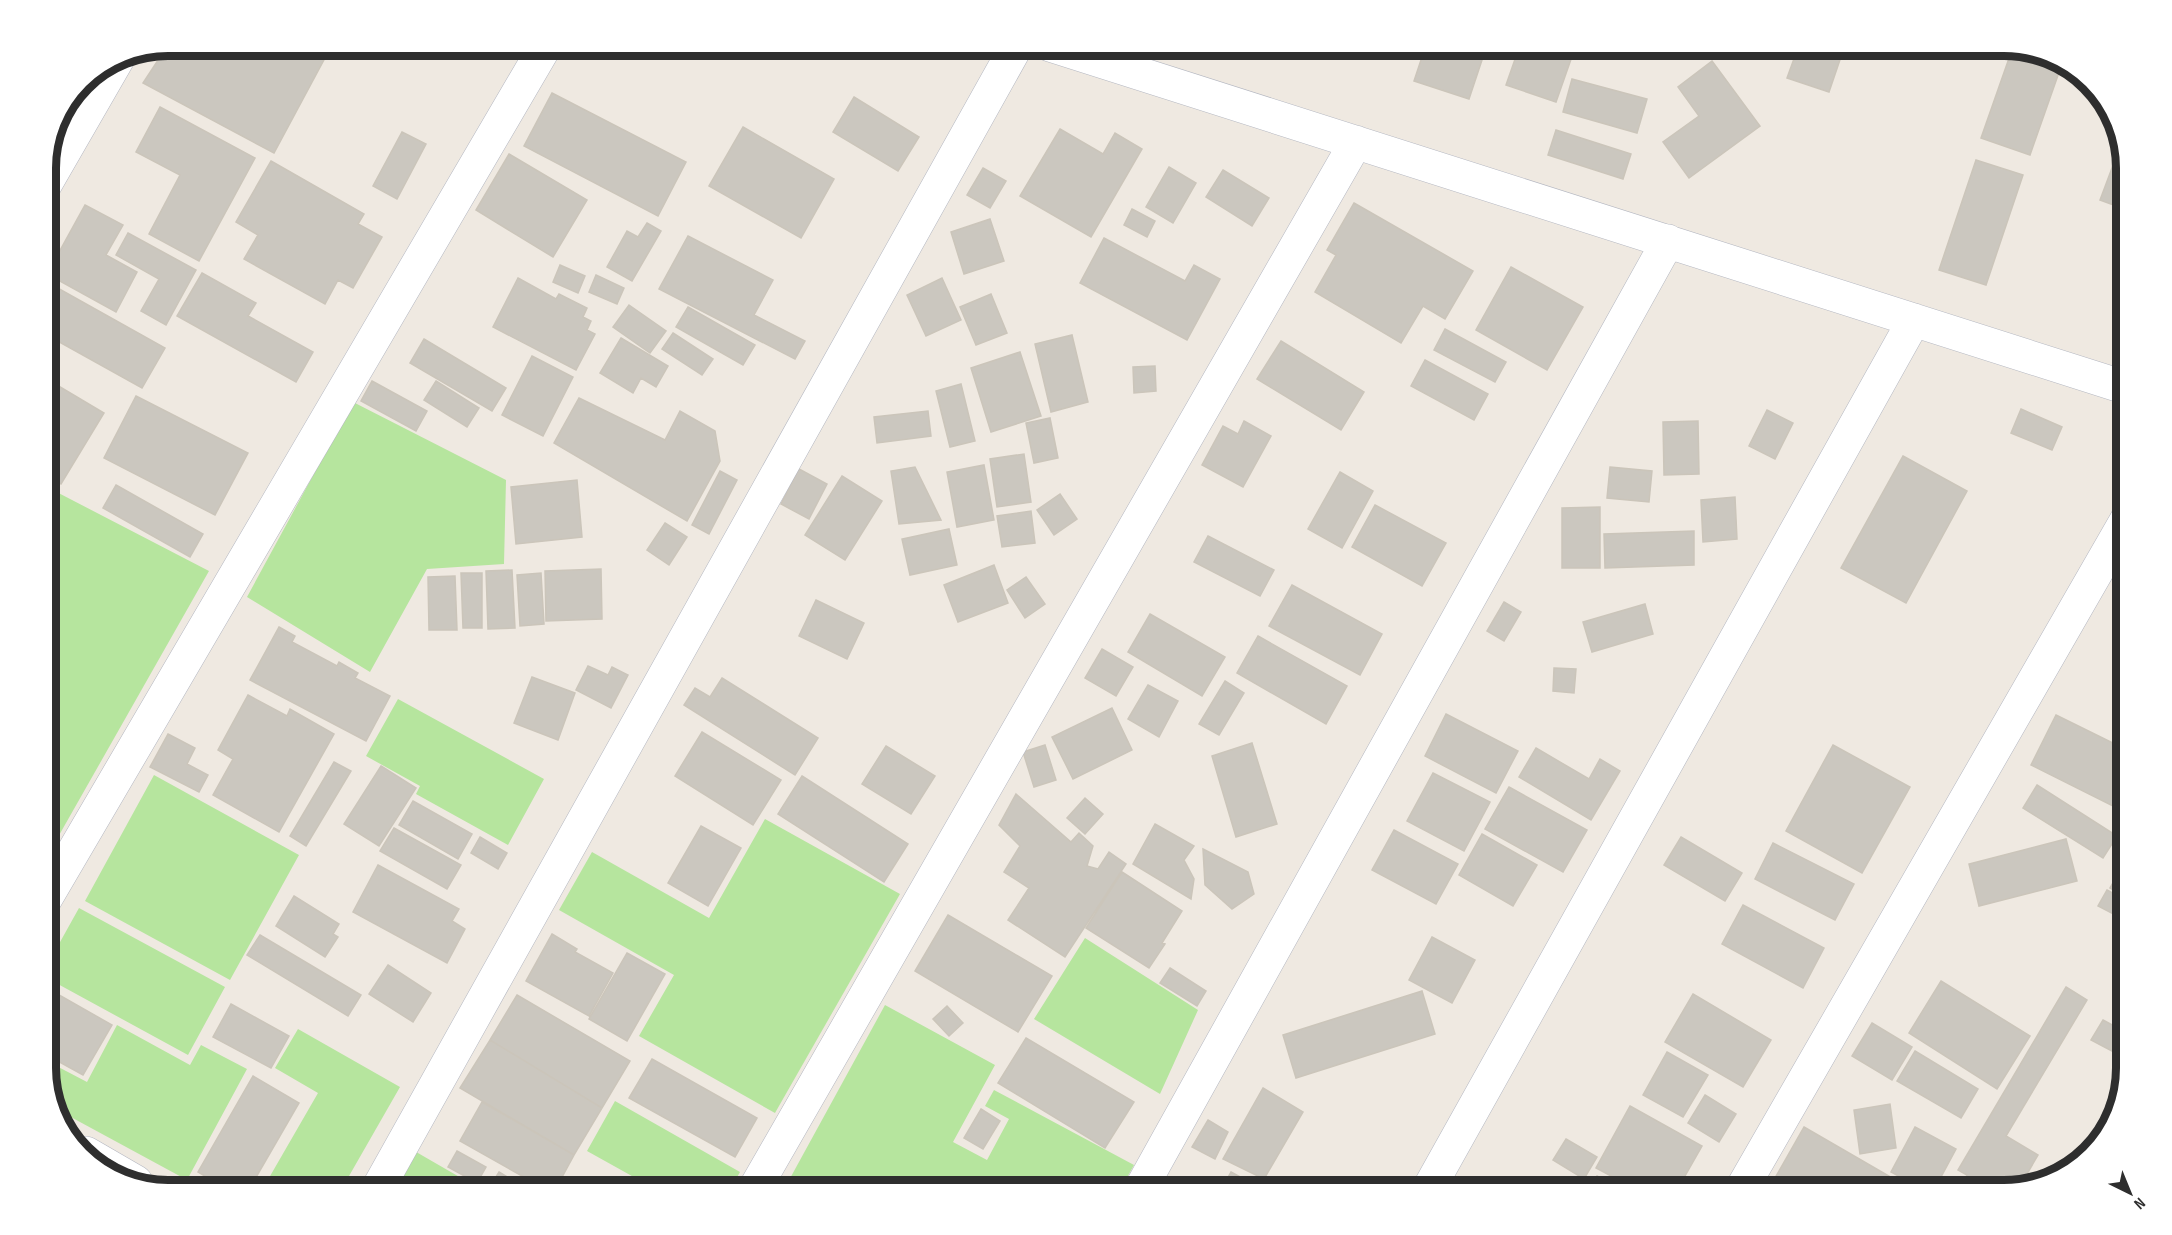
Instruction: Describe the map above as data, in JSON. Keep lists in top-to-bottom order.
{
  "north": "bottom right"
}
